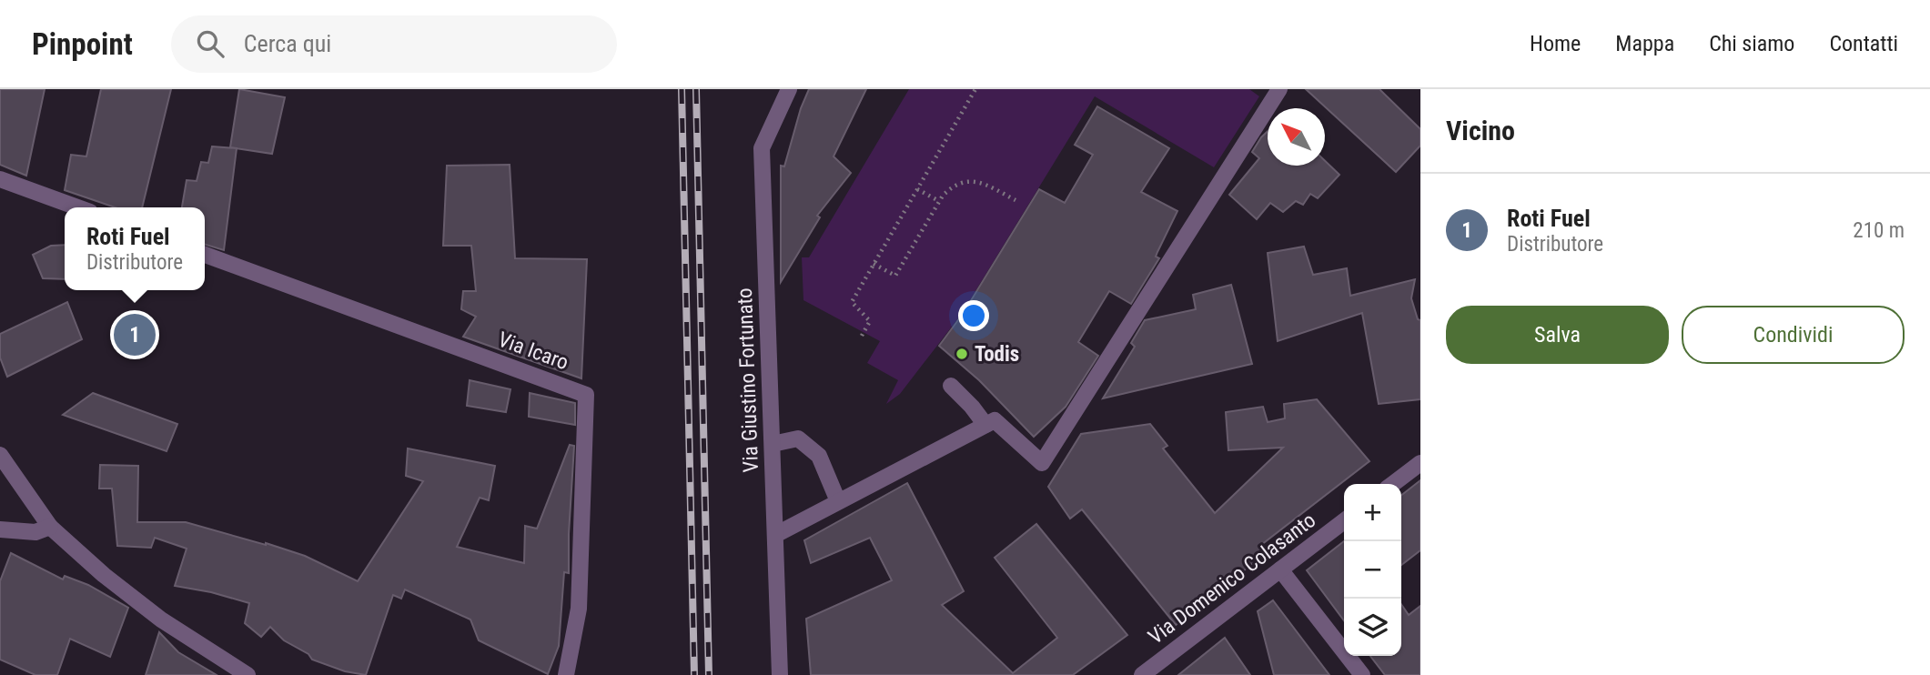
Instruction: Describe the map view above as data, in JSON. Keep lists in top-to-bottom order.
{
  "streets": {
    "street": ["Via Icaro", "Via Giustino Fortunato", "Via Domenico Colasanto"]
  },
  "places": ["Todis"],
  "north": "top left",
  "page": {
    "header": "Pinpoint",
    "search": "Cerca qui",
    "nav": [
      "Home",
      "Mappa",
      "Chi siamo",
      "Contatti"
    ],
    "heading": "Vicino",
    "list": [
      {
        "mark": "1",
        "name": "Roti Fuel",
        "note": "Distributore",
        "value": "210 m"
      }
    ],
    "popup": ["Roti Fuel", "Distributore"],
    "buttons": ["Salva", "Condividi"],
    "pins": "1",
    "map_buttons": ["+", "−"]
  }
}
